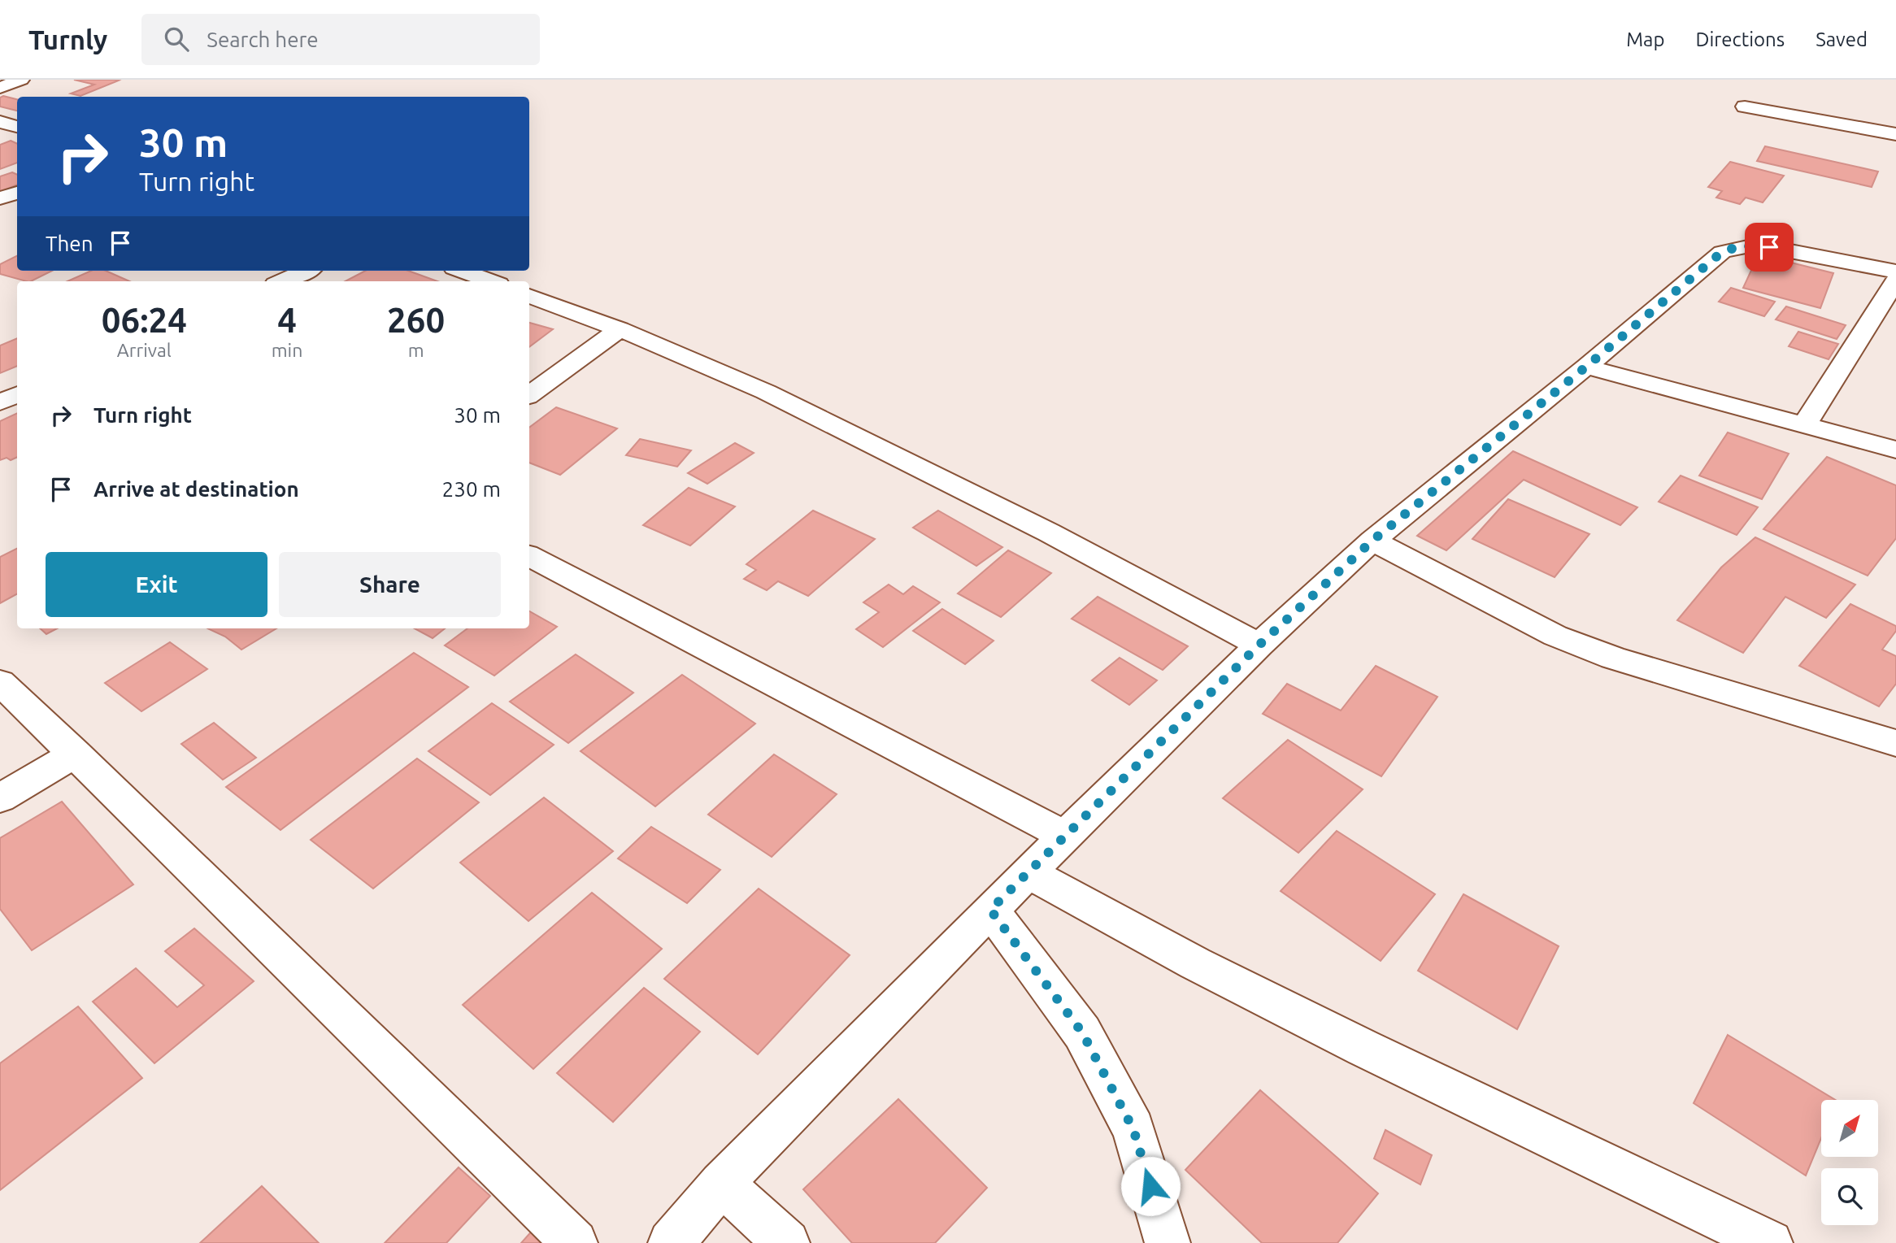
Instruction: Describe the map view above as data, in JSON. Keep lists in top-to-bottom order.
{
  "north": "top right",
  "page": {
    "header": "Turnly",
    "search": "Search here",
    "nav": ["Map", "Directions", "Saved"],
    "turn": ["30 m", "Turn right"],
    "then": "Then",
    "eta": [
      "06:24",
      "Arrival",
      "4",
      "min",
      "260",
      "m"
    ],
    "list": [
      {
        "name": "Turn right",
        "value": "30 m"
      },
      {
        "name": "Arrive at destination",
        "value": "230 m"
      }
    ],
    "buttons": ["Exit", "Share"]
  }
}
